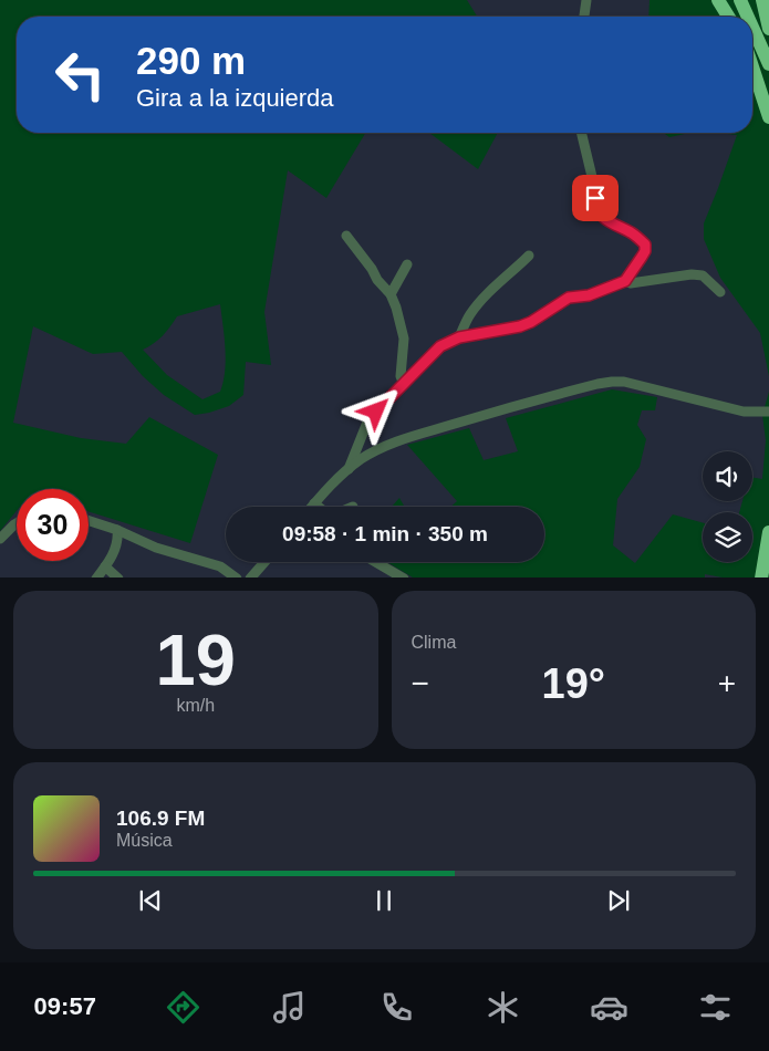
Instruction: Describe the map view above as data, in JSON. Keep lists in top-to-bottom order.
{
  "page": {
    "turn": ["290 m", "Gira a la izquierda"],
    "limit": "30",
    "trip": "09:58 · 1 min · 350 m",
    "tile": [
      ["19", "km/h"],
      "Clima"
    ],
    "heat": ["−", "19°", "+"],
    "song": ["106.9 FM", "Música"],
    "tabs": "09:57"
  }
}
